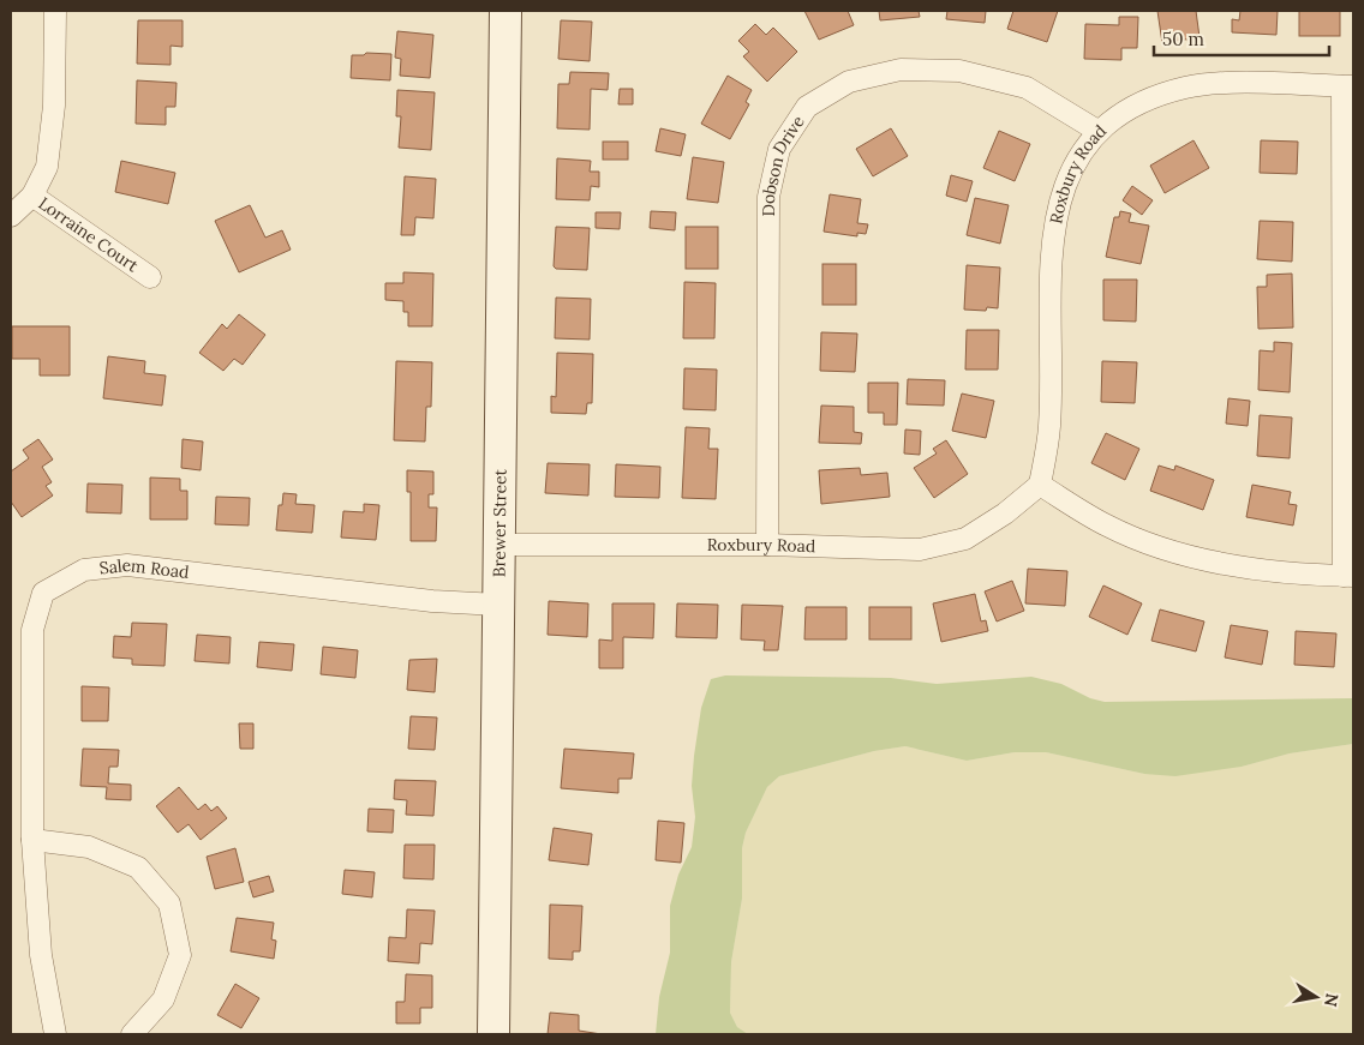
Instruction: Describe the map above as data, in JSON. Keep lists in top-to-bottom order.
{
  "streets": {
    "main road": ["Brewer Street"],
    "street": [
      "Dobson Drive",
      "Roxbury Road",
      "Lorraine Court",
      "Salem Road"
    ]
  },
  "crossings": [
    ["Dobson Drive", "Roxbury Road"],
    ["Roxbury Road", "Brewer Street"],
    ["Brewer Street", "Salem Road"]
  ],
  "scale_bar": "50 m",
  "north": "right"
}
